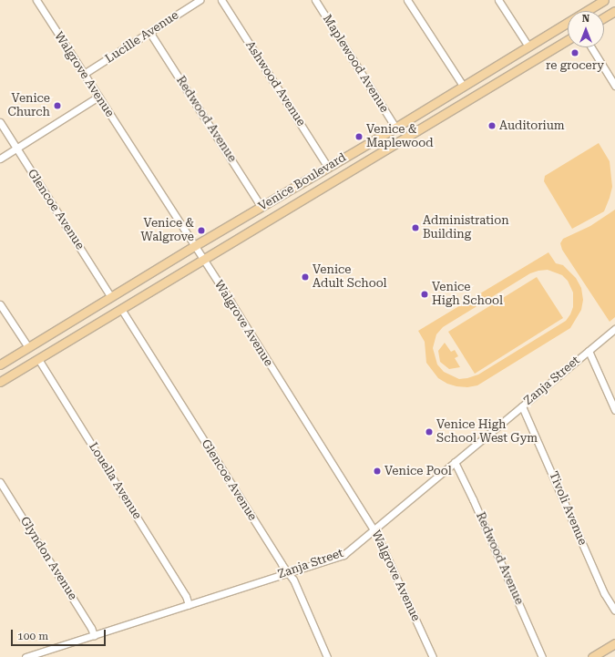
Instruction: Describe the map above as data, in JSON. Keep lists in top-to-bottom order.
{
  "streets": {
    "main road": ["Venice Boulevard"],
    "street": [
      "Lucille Avenue",
      "Maplewood Avenue",
      "Walgrove Avenue",
      "Ashwood Avenue",
      "Redwood Avenue",
      "Glencoe Avenue",
      "Zanja Street",
      "Louella Avenue",
      "Tivoli Avenue",
      "Glyndon Avenue"
    ]
  },
  "crossings": [
    ["Lucille Avenue", "Walgrove Avenue"],
    ["Lucille Avenue", "Redwood Avenue"],
    ["Maplewood Avenue", "Venice Boulevard"],
    ["Walgrove Avenue", "Venice Boulevard"],
    ["Walgrove Avenue", "Zanja Street"],
    ["Ashwood Avenue", "Venice Boulevard"],
    ["Redwood Avenue", "Venice Boulevard"],
    ["Redwood Avenue", "Zanja Street"],
    ["Venice Boulevard", "Glencoe Avenue"],
    ["Venice Boulevard", "Louella Avenue"],
    ["Glencoe Avenue", "Zanja Street"],
    ["Zanja Street", "Louella Avenue"],
    ["Zanja Street", "Tivoli Avenue"],
    ["Zanja Street", "Glyndon Avenue"]
  ],
  "places": [
    "re grocery",
    "Venice Church",
    "Auditorium",
    "Venice & Maplewood",
    "Administration Building",
    "Venice & Walgrove",
    "Venice Adult School",
    "Venice High School",
    "Venice High School West Gym",
    "Venice Pool"
  ],
  "scale_bar": "100 m",
  "north": "top"
}
